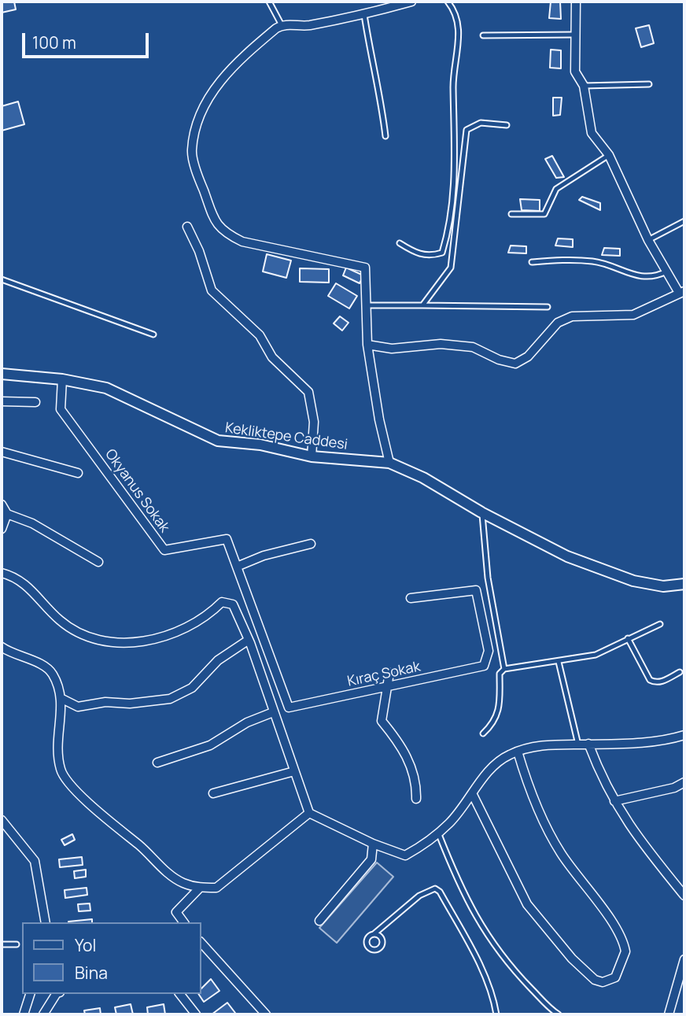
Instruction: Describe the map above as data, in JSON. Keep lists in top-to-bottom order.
{
  "streets": {
    "street": ["Kekliktepe Caddesi", "Okyanus Sokak", "Kıraç Sokak"]
  },
  "crossings": [
    ["Kekliktepe Caddesi", "Okyanus Sokak"],
    ["Okyanus Sokak", "Kıraç Sokak"]
  ],
  "legend": ["Yol", "Bina"],
  "scale_bar": "100 m"
}
